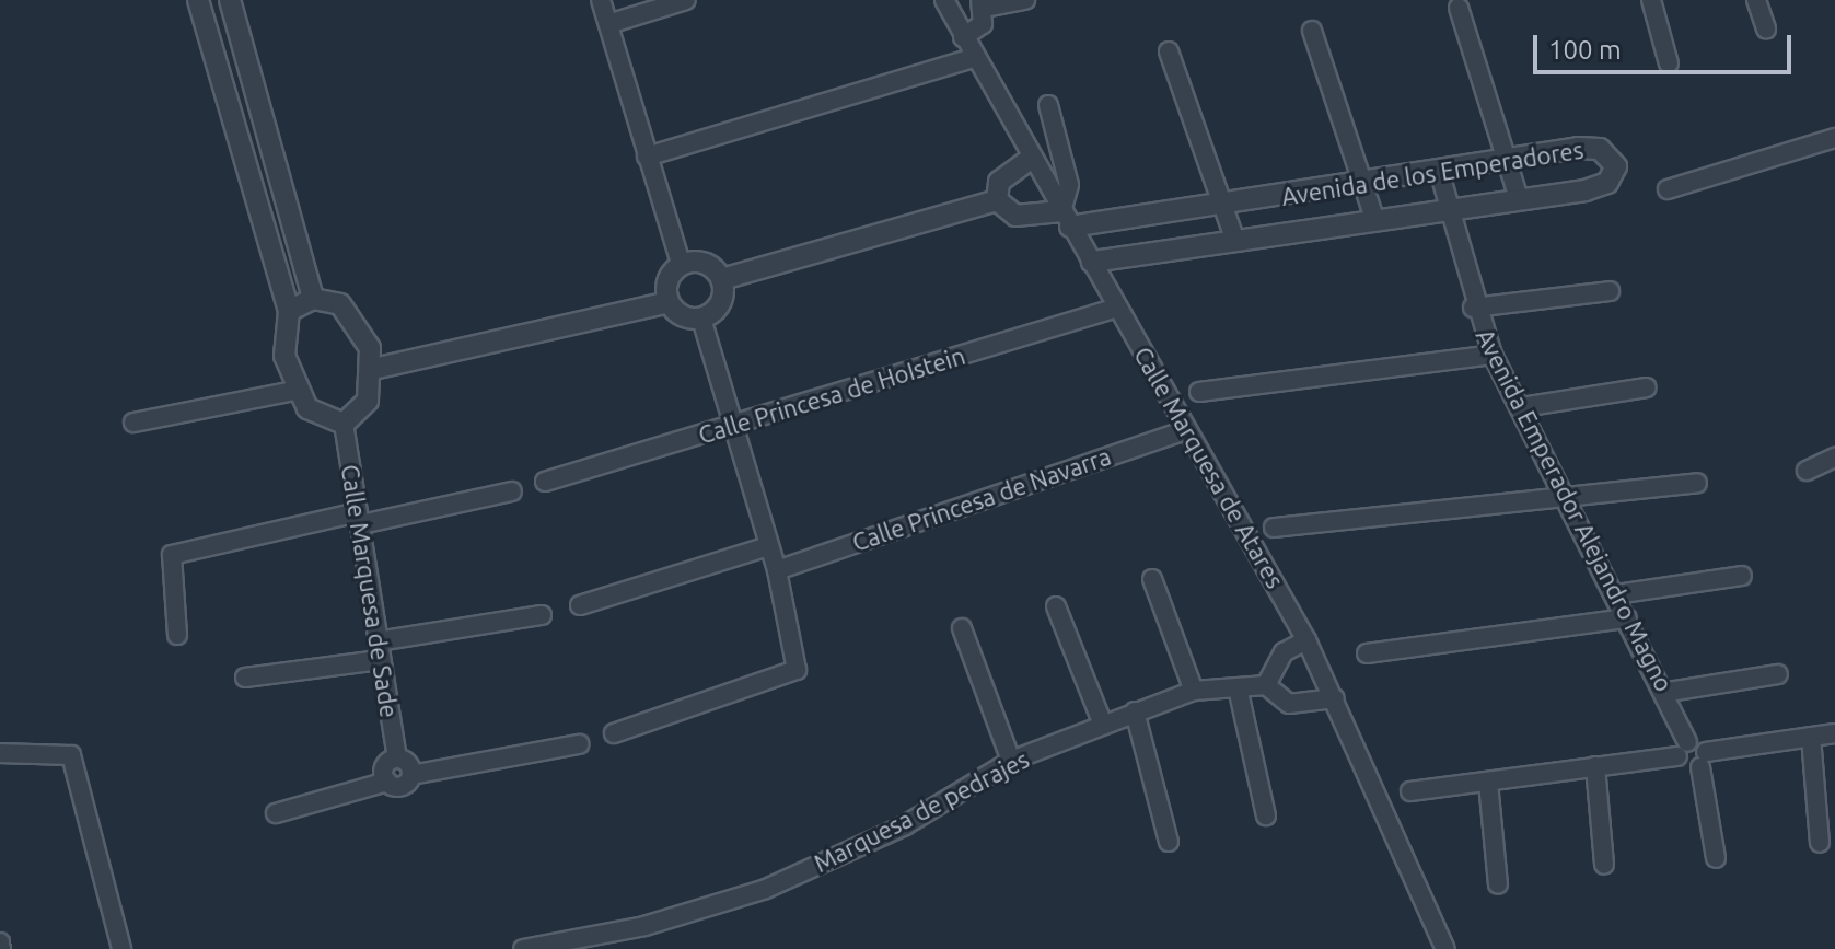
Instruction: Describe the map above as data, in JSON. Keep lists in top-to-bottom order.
{
  "streets": {
    "street": [
      "Avenida de los Emperadores",
      "Calle Princesa de HoIstein",
      "Calle Marquesa de Atares",
      "Calle Princesa de Navarra",
      "Avenida Emperador Alejandro Magno",
      "Calle Marquesa de Sade",
      "Marquesa de pedrajes"
    ]
  },
  "crossings": [
    ["Avenida de los Emperadores", "Calle Marquesa de Atares"],
    ["Avenida de los Emperadores", "Avenida Emperador Alejandro Magno"],
    ["Calle Princesa de HoIstein", "Calle Marquesa de Atares"],
    ["Calle Marquesa de Atares", "Calle Princesa de Navarra"]
  ],
  "scale_bar": "100 m"
}
